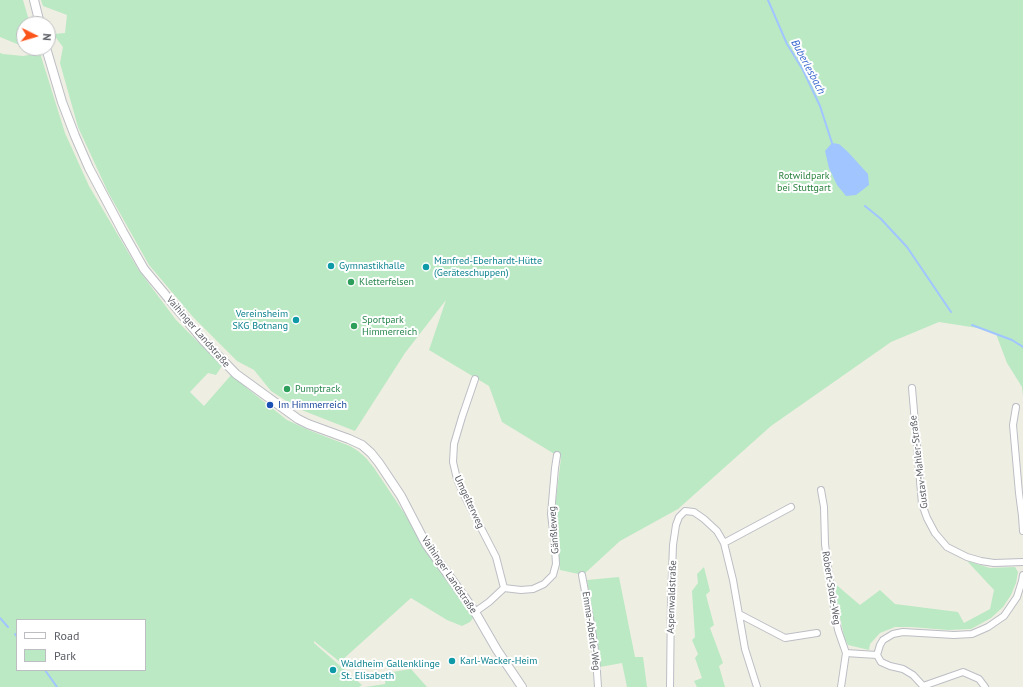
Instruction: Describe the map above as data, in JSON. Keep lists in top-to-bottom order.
{
  "streets": {
    "street": [
      "Vaihinger Landstraße",
      "Gustav-Mahler-Straße",
      "Umgelterweg",
      "Gänßleweg",
      "Robert-Stolz-Weg",
      "Aspenwaldstraße",
      "Emma-Aberle-Weg"
    ]
  },
  "crossings": [
    ["Umgelterweg", "Gänßleweg"]
  ],
  "water": ["Buberlesbach"],
  "parks": ["Rotwildpark bei Stuttgart"],
  "places": [
    "Gymnastikhalle",
    "Manfred-Eberhardt-Hütte (Geräteschuppen)",
    "Kletterfelsen",
    "Vereinsheim SKG Botnang",
    "Sportpark Himmerreich",
    "Pumptrack",
    "Im Himmerreich",
    "Karl-Wacker-Heim",
    "Waldheim Gallenklinge St. Elisabeth"
  ],
  "legend": ["Road", "Park"],
  "north": "right"
}
